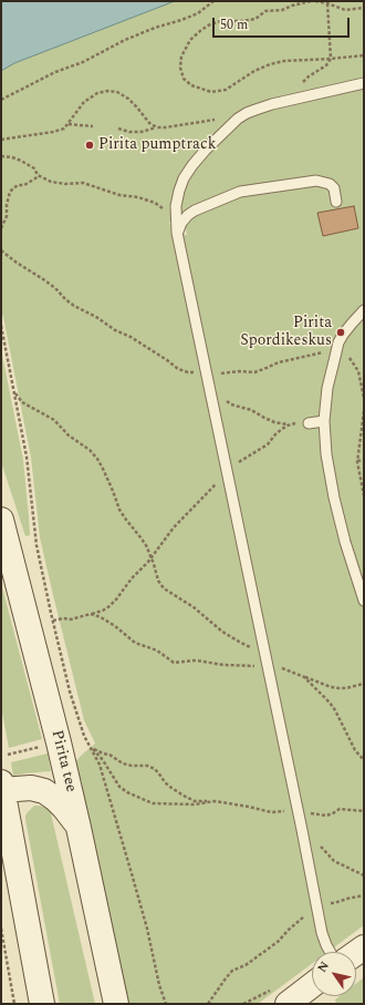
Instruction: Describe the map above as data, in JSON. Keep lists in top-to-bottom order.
{
  "streets": {
    "main road": ["Pirita tee"]
  },
  "places": ["Pirita pumptrack", "Pirita Spordikeskus"],
  "scale_bar": "50 m",
  "north": "top left"
}
